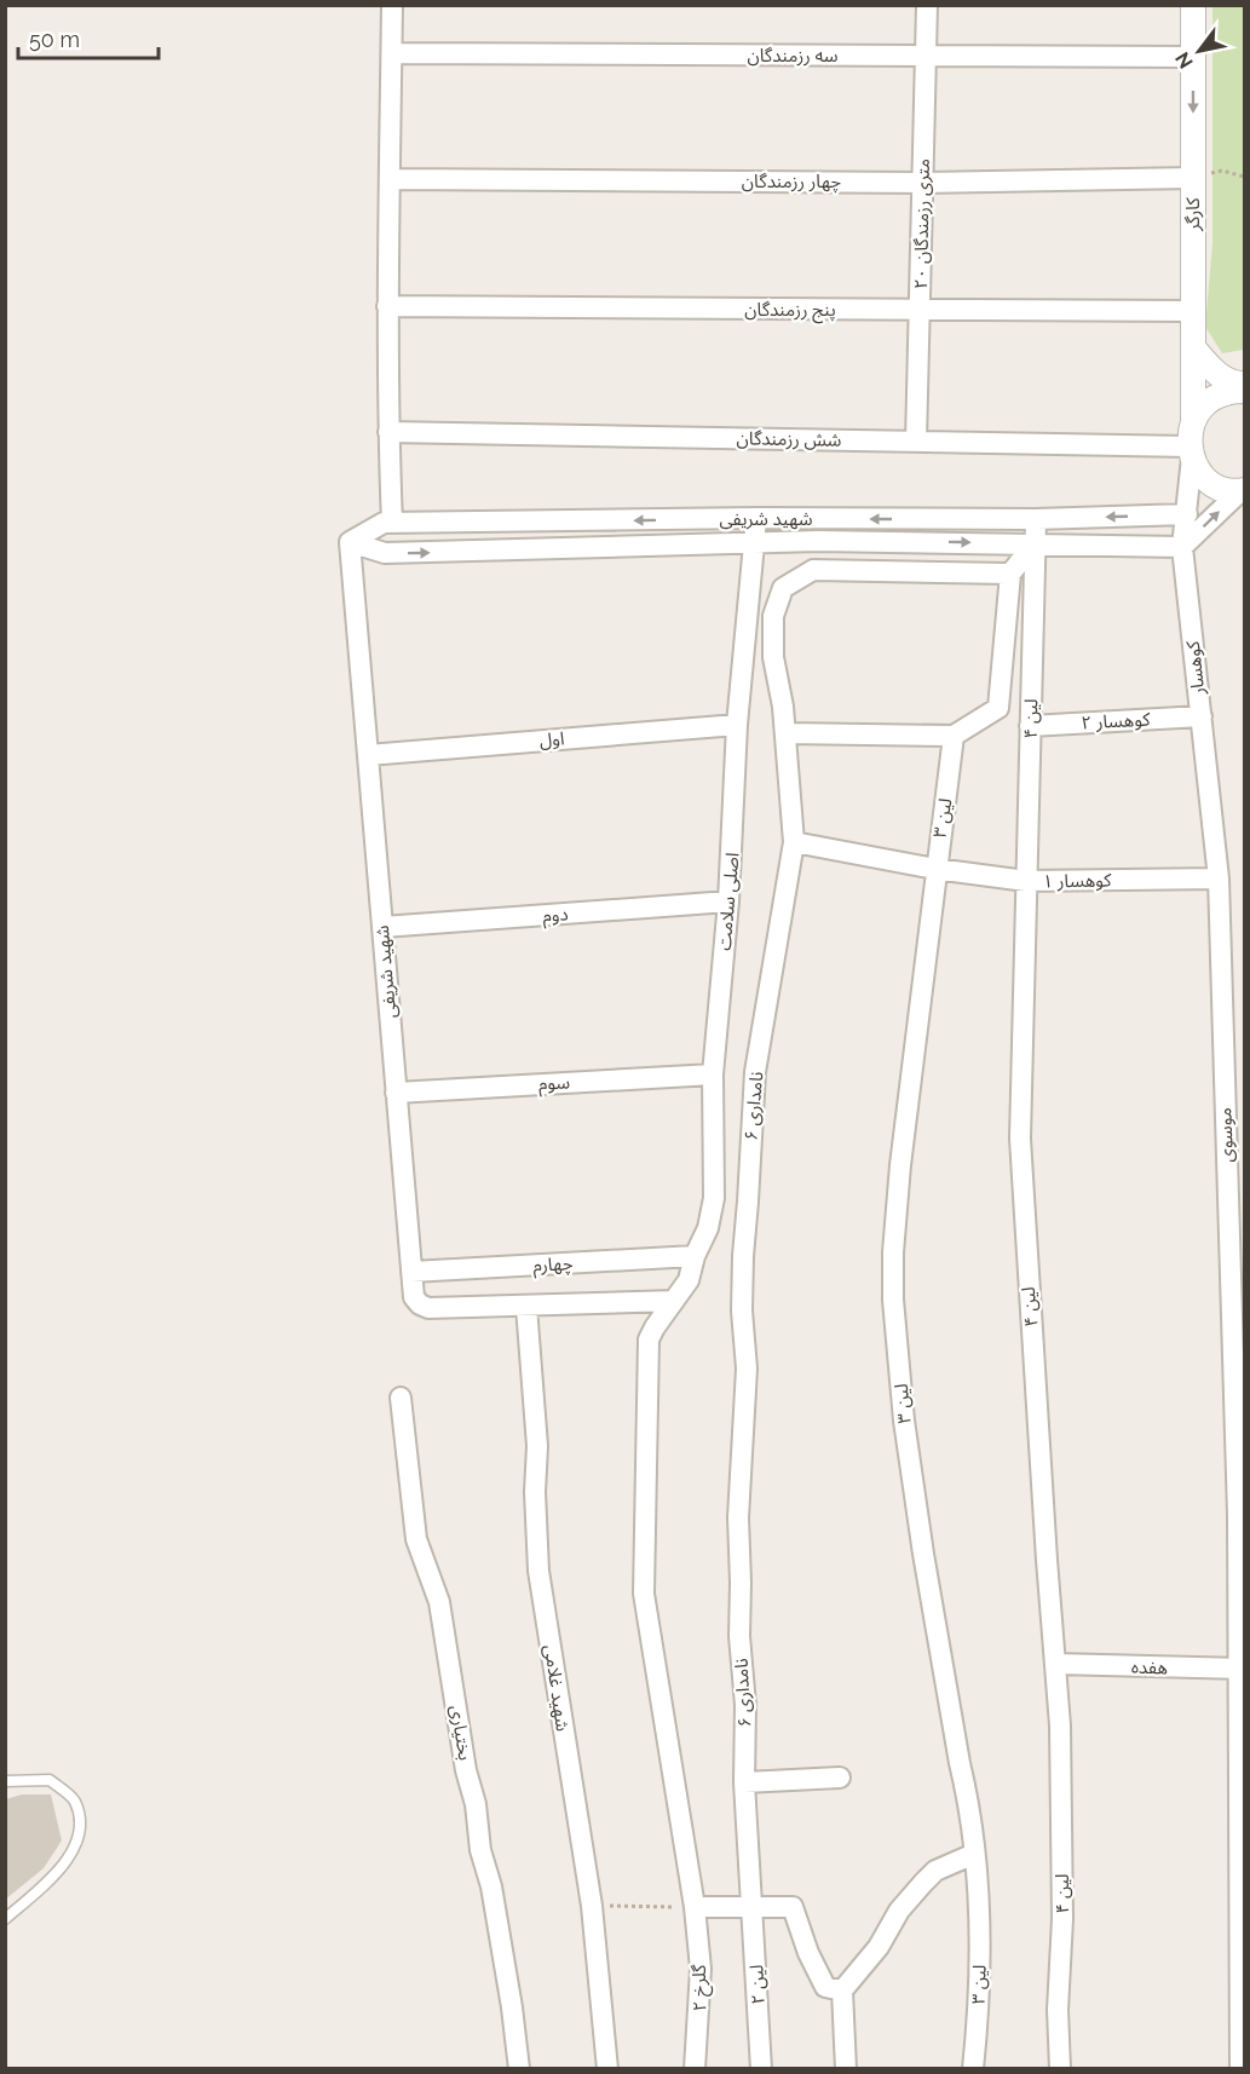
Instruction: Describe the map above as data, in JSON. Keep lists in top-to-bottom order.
{
  "streets": {
    "street": [
      "سه رزمندگان",
      "چهار رزمندگان",
      "کارگر",
      "۲۰ متری رزمندگان",
      "پنج رزمندگان",
      "شش رزمندگان",
      "شهید شریفی",
      "کوهسار",
      "لین ۴",
      "کوهسار ۲",
      "اول",
      "لین ۳",
      "کوهسار ۱",
      "اصلی سلامت",
      "دوم",
      "سوم",
      "نامداری ۶",
      "موسوی",
      "چهارم",
      "هفده",
      "شهید غلامی",
      "بختیاری",
      "لین ۲",
      "گلرخ ۲"
    ]
  },
  "crossings": [
    ["سه رزمندگان", "کارگر"],
    ["سه رزمندگان", "۲۰ متری رزمندگان"],
    ["چهار رزمندگان", "کارگر"],
    ["چهار رزمندگان", "۲۰ متری رزمندگان"],
    ["کارگر", "پنج رزمندگان"],
    ["کارگر", "شش رزمندگان"],
    ["کارگر", "کوهسار"],
    ["۲۰ متری رزمندگان", "پنج رزمندگان"],
    ["۲۰ متری رزمندگان", "شش رزمندگان"],
    ["شش رزمندگان", "کوهسار"],
    ["شهید شریفی", "کوهسار"],
    ["شهید شریفی", "لین ۴"],
    ["شهید شریفی", "اول"],
    ["شهید شریفی", "اصلی سلامت"],
    ["شهید شریفی", "دوم"],
    ["شهید شریفی", "سوم"],
    ["شهید شریفی", "چهارم"],
    ["شهید شریفی", "شهید غلامی"],
    ["شهید شریفی", "گلرخ ۲"],
    ["کوهسار", "کوهسار ۲"],
    ["کوهسار", "کوهسار ۱"],
    ["کوهسار", "موسوی"],
    ["لین ۴", "کوهسار ۲"],
    ["لین ۴", "کوهسار ۱"],
    ["لین ۴", "هفده"],
    ["اول", "اصلی سلامت"],
    ["لین ۳", "کوهسار ۱"],
    ["کوهسار ۱", "نامداری ۶"],
    ["کوهسار ۱", "موسوی"],
    ["اصلی سلامت", "دوم"],
    ["اصلی سلامت", "سوم"],
    ["اصلی سلامت", "چهارم"],
    ["اصلی سلامت", "گلرخ ۲"],
    ["نامداری ۶", "لین ۲"],
    ["موسوی", "هفده"]
  ],
  "scale_bar": "50 m",
  "north": "bottom left"
}
